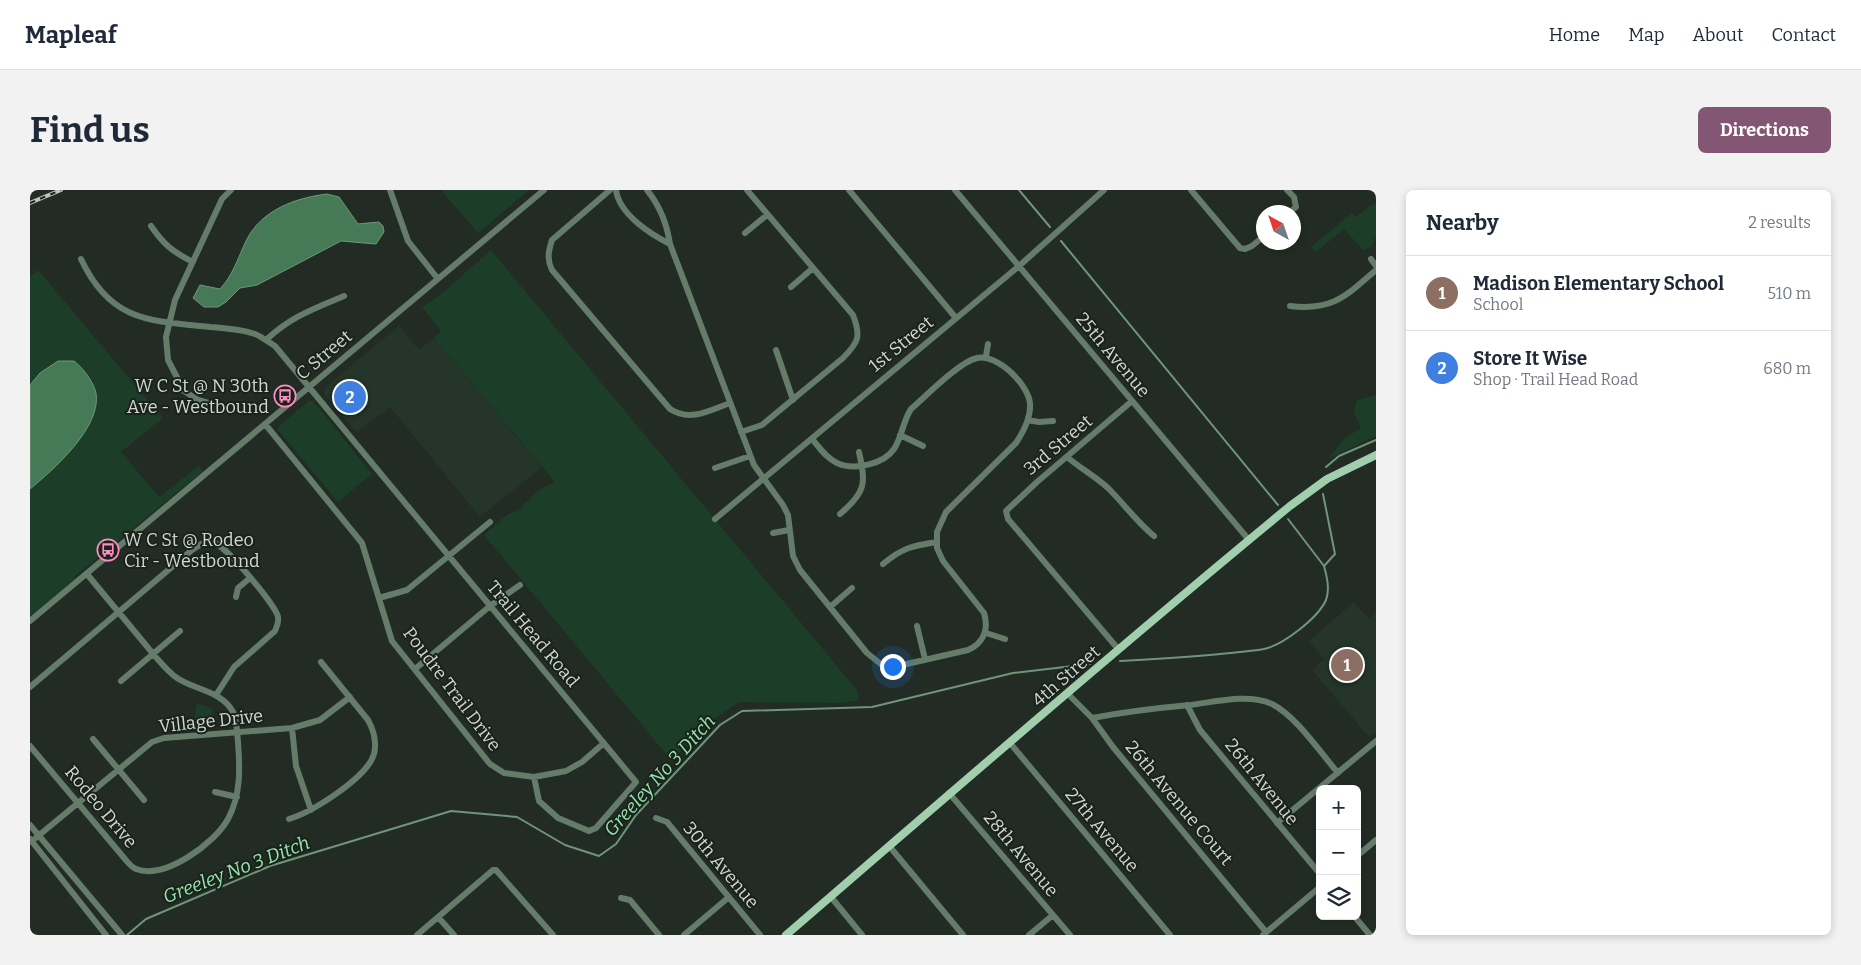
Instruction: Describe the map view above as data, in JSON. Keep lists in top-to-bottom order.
{
  "streets": {
    "main road": ["4th Street"],
    "street": [
      "1st Street",
      "C Street",
      "25th Avenue",
      "3rd Street",
      "Trail Head Road",
      "Poudre Trail Drive",
      "Village Drive",
      "26th Avenue",
      "26th Avenue Court",
      "Rodeo Drive",
      "27th Avenue",
      "28th Avenue",
      "30th Avenue"
    ]
  },
  "crossings": [
    ["1st Street", "25th Avenue"],
    ["C Street", "Trail Head Road"],
    ["C Street", "Poudre Trail Drive"],
    ["25th Avenue", "3rd Street"],
    ["25th Avenue", "4th Street"],
    ["3rd Street", "4th Street"],
    ["Trail Head Road", "Poudre Trail Drive"],
    ["4th Street", "26th Avenue Court"],
    ["4th Street", "27th Avenue"],
    ["4th Street", "28th Avenue"],
    ["Village Drive", "Rodeo Drive"]
  ],
  "water": ["Greeley No 3 Ditch"],
  "places": {
    "bus stop": ["W C St @ N 30th Ave - Westbound", "W C St @ Rodeo Cir - Westbound"]
  },
  "north": "top left",
  "page": {
    "header": "Mapleaf",
    "nav": [
      "Home",
      "Map",
      "About",
      "Contact"
    ],
    "buttons": "Directions",
    "title": "Find us",
    "heading": ["Nearby", "2 results"],
    "list": [
      {
        "mark": "1",
        "name": "Madison Elementary School",
        "note": "School",
        "value": "510 m"
      },
      {
        "mark": "2",
        "name": "Store It Wise",
        "note": "Shop · Trail Head Road",
        "value": "680 m"
      }
    ],
    "pins": ["2", "1"],
    "map_buttons": ["+", "−"]
  }
}
